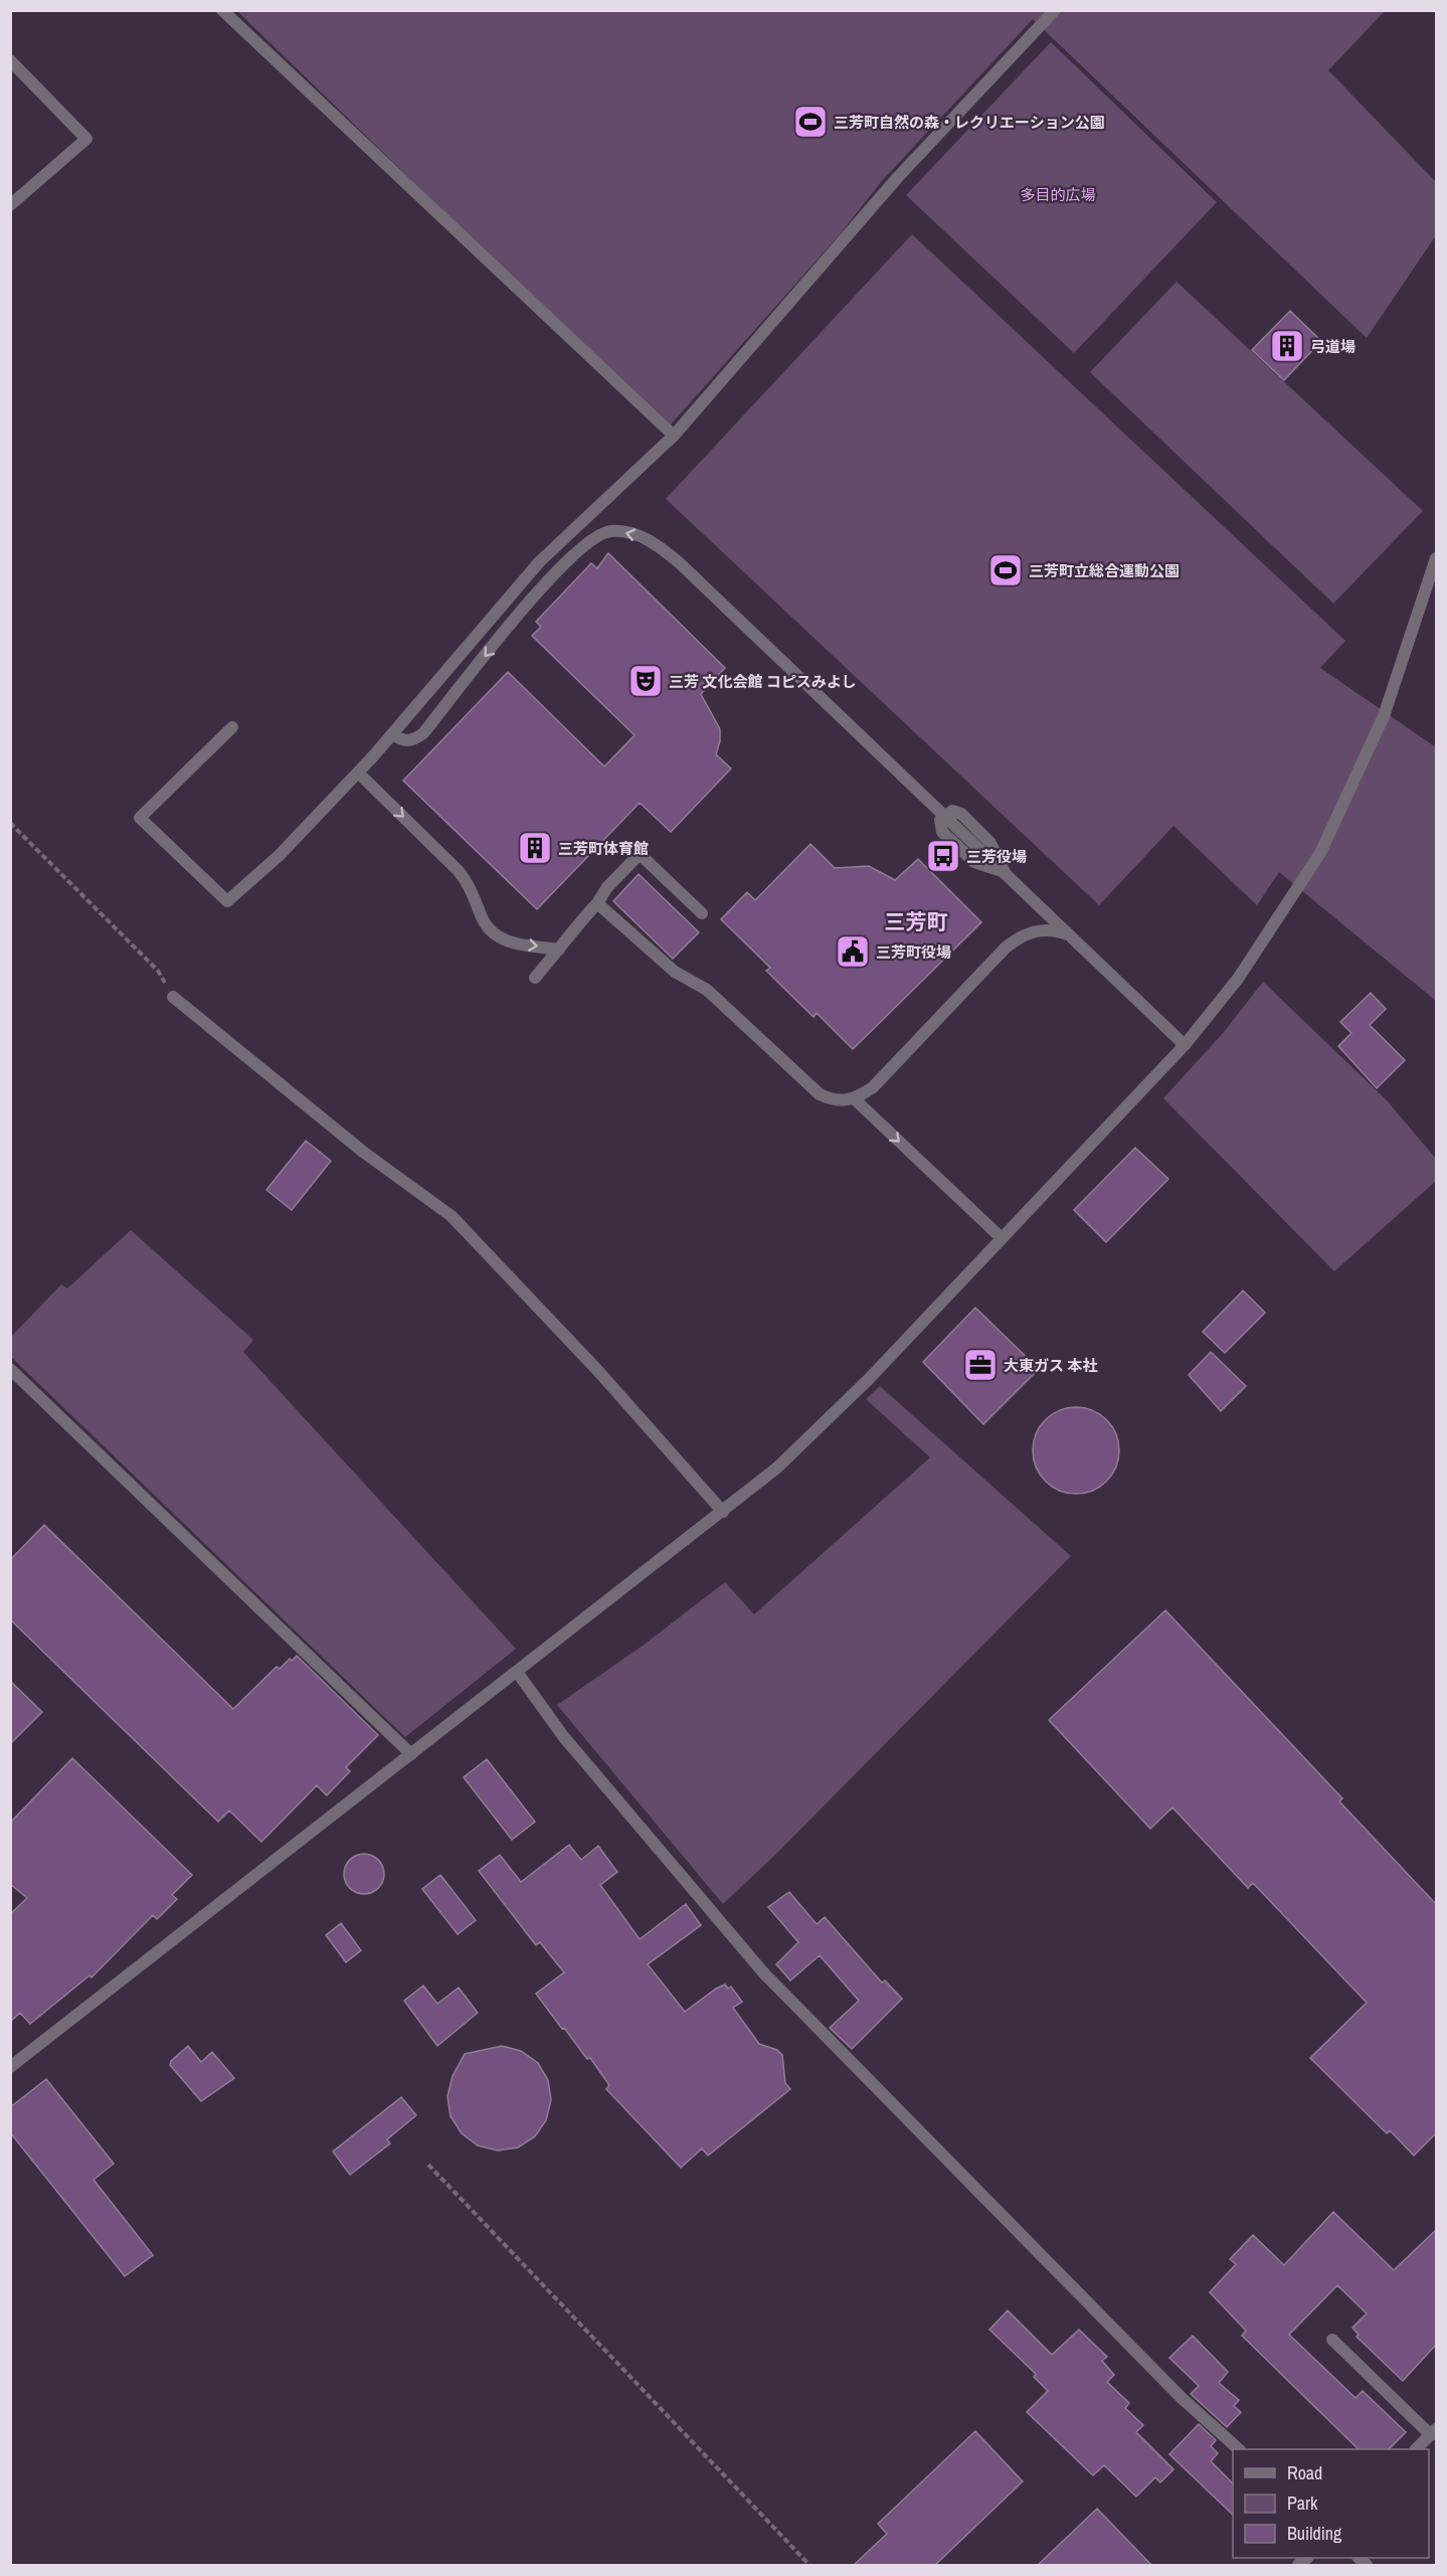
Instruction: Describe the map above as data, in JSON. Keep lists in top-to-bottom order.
{
  "districts": ["三芳町"],
  "parks": ["多目的広場"],
  "places": {
    "sports": ["三芳町自然の森・レクリエーション公園", "三芳町立総合運動公園"],
    "building": ["弓道場", "三芳町体育館"],
    "theatre": ["三芳 文化会館 コピスみよし"],
    "bus stop": ["三芳役場"],
    "public building": ["三芳町役場"],
    "office": ["大東ガス 本社"]
  },
  "legend": ["Road", "Park", "Building"]
}
